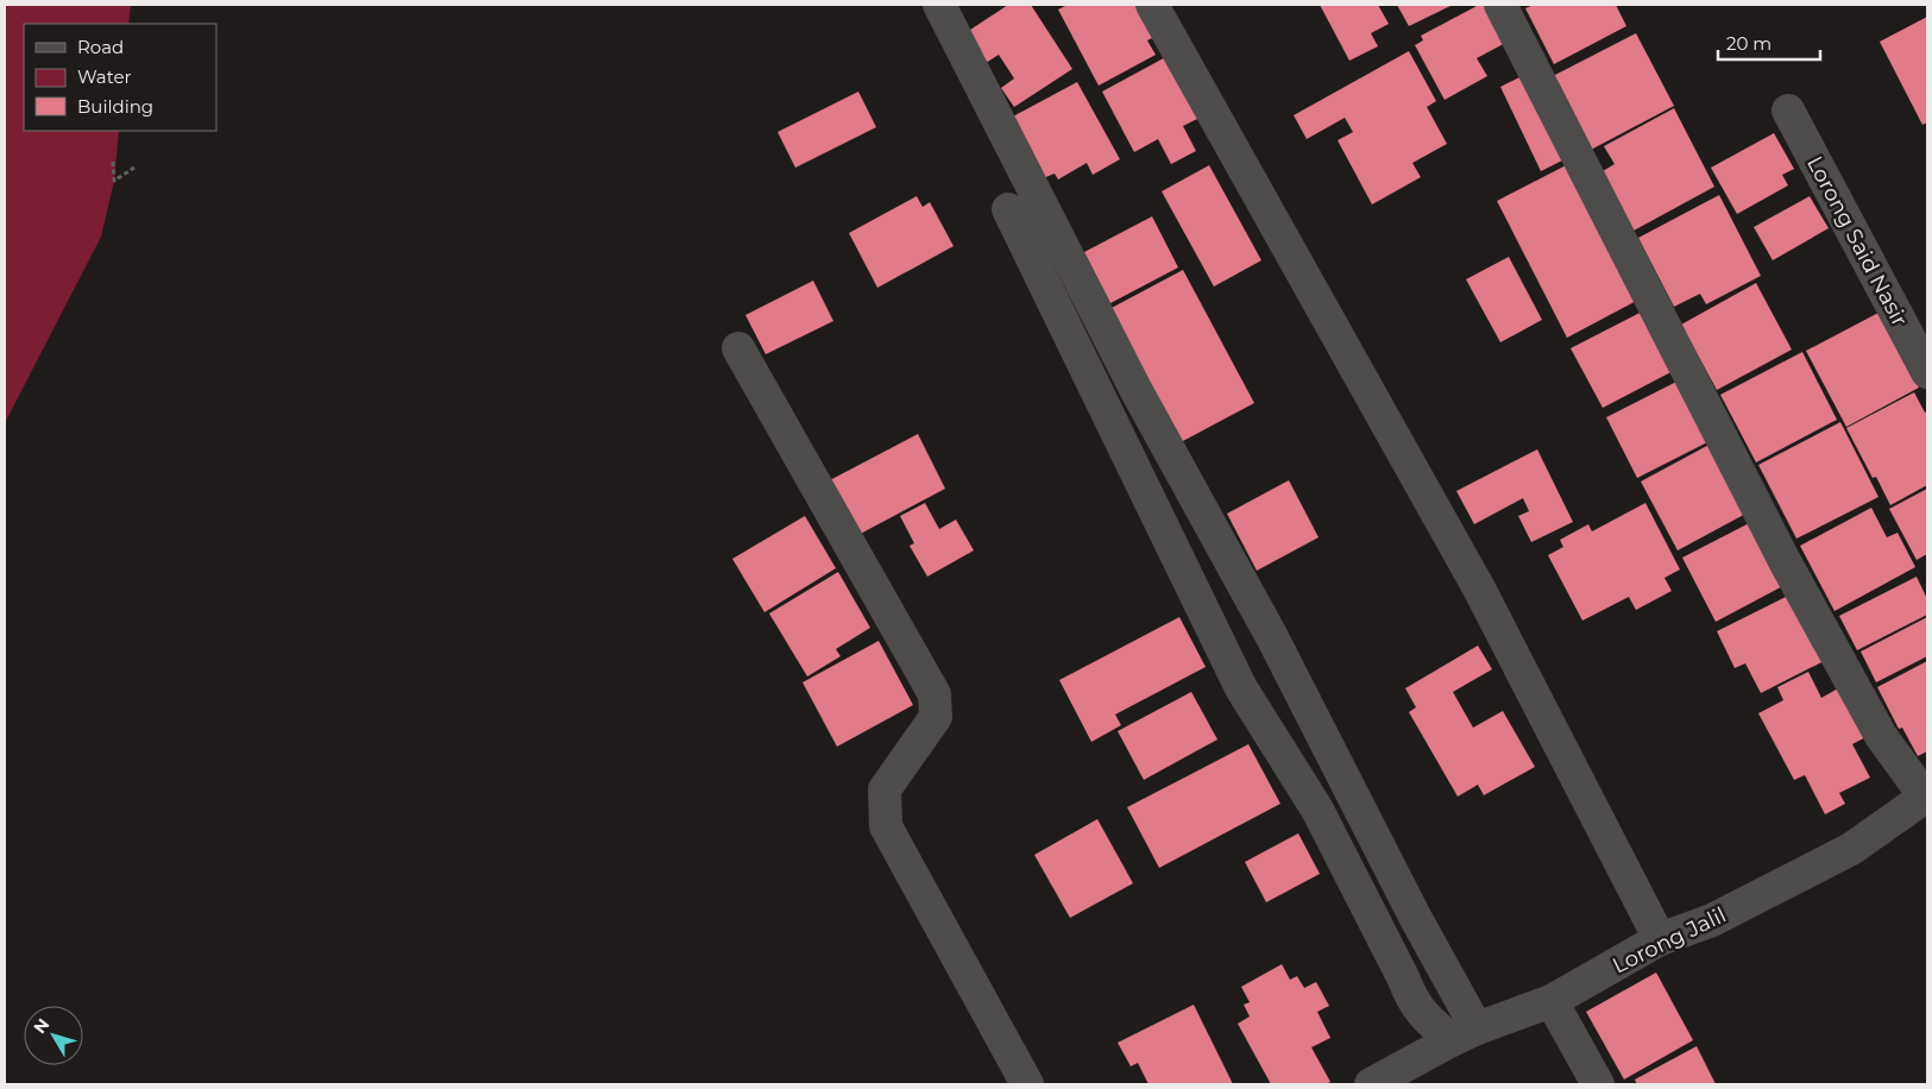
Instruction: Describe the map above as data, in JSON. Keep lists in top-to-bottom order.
{
  "streets": {
    "street": ["Lorong Said Nasir", "Lorong Jalil"]
  },
  "legend": ["Road", "Water", "Building"],
  "scale_bar": "20 m",
  "north": "top left"
}
